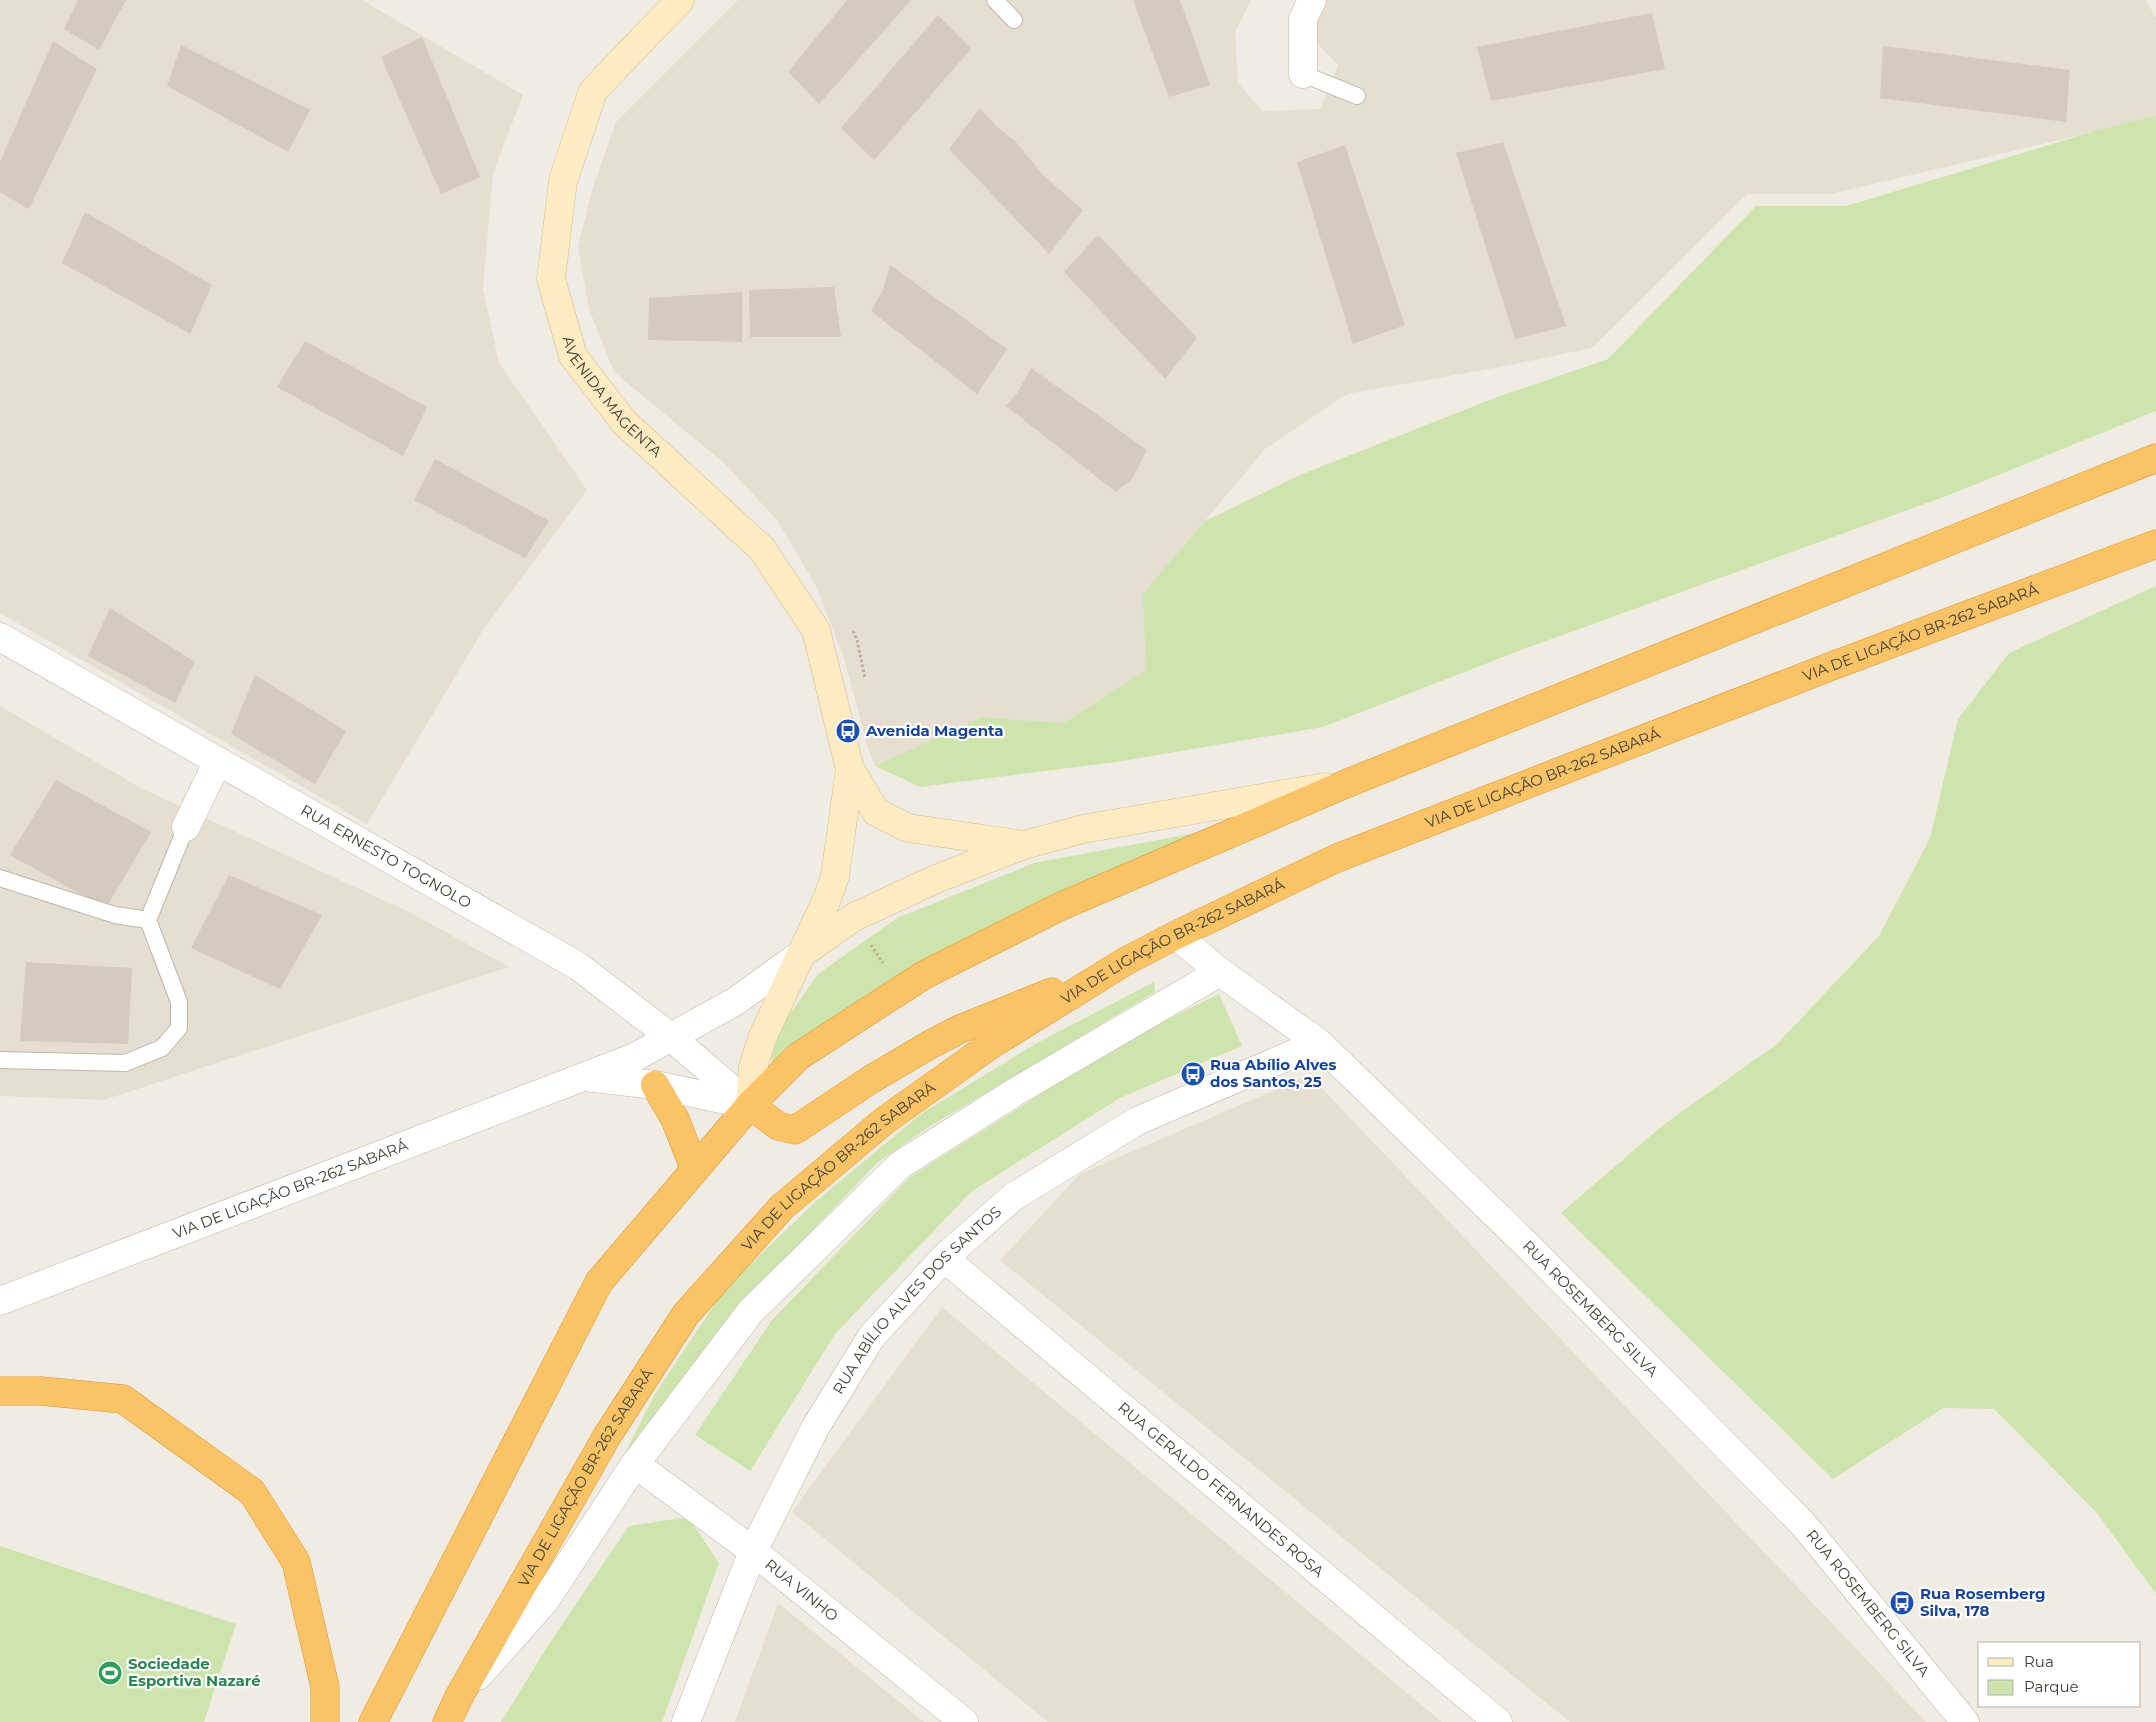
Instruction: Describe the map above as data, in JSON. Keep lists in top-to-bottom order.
{
  "streets": {
    "highway": ["VIA DE LIGAÇÃO BR-262 SABARÁ"],
    "street": [
      "AVENIDA MAGENTA",
      "RUA ERNESTO TOGNOLO",
      "RUA ABÍLIO ALVES DOS SANTOS",
      "RUA ROSEMBERG SILVA",
      "RUA GERALDO FERNANDES ROSA",
      "RUA VINHO"
    ]
  },
  "crossings": [
    ["AVENIDA MAGENTA", "VIA DE LIGAÇÃO BR-262 SABARÁ"],
    ["AVENIDA MAGENTA", "RUA ERNESTO TOGNOLO"],
    ["VIA DE LIGAÇÃO BR-262 SABARÁ", "RUA ERNESTO TOGNOLO"],
    ["VIA DE LIGAÇÃO BR-262 SABARÁ", "RUA ROSEMBERG SILVA"],
    ["VIA DE LIGAÇÃO BR-262 SABARÁ", "RUA VINHO"],
    ["RUA ABÍLIO ALVES DOS SANTOS", "RUA ROSEMBERG SILVA"],
    ["RUA ABÍLIO ALVES DOS SANTOS", "RUA GERALDO FERNANDES ROSA"],
    ["RUA ABÍLIO ALVES DOS SANTOS", "RUA VINHO"]
  ],
  "places": {
    "bus stop": ["Avenida Magenta", "Rua Abílio Alves dos Santos, 25", "Rua Rosemberg Silva, 178"],
    "sports": ["Sociedade Esportiva Nazaré"]
  },
  "legend": ["Rua", "Parque"]
}
